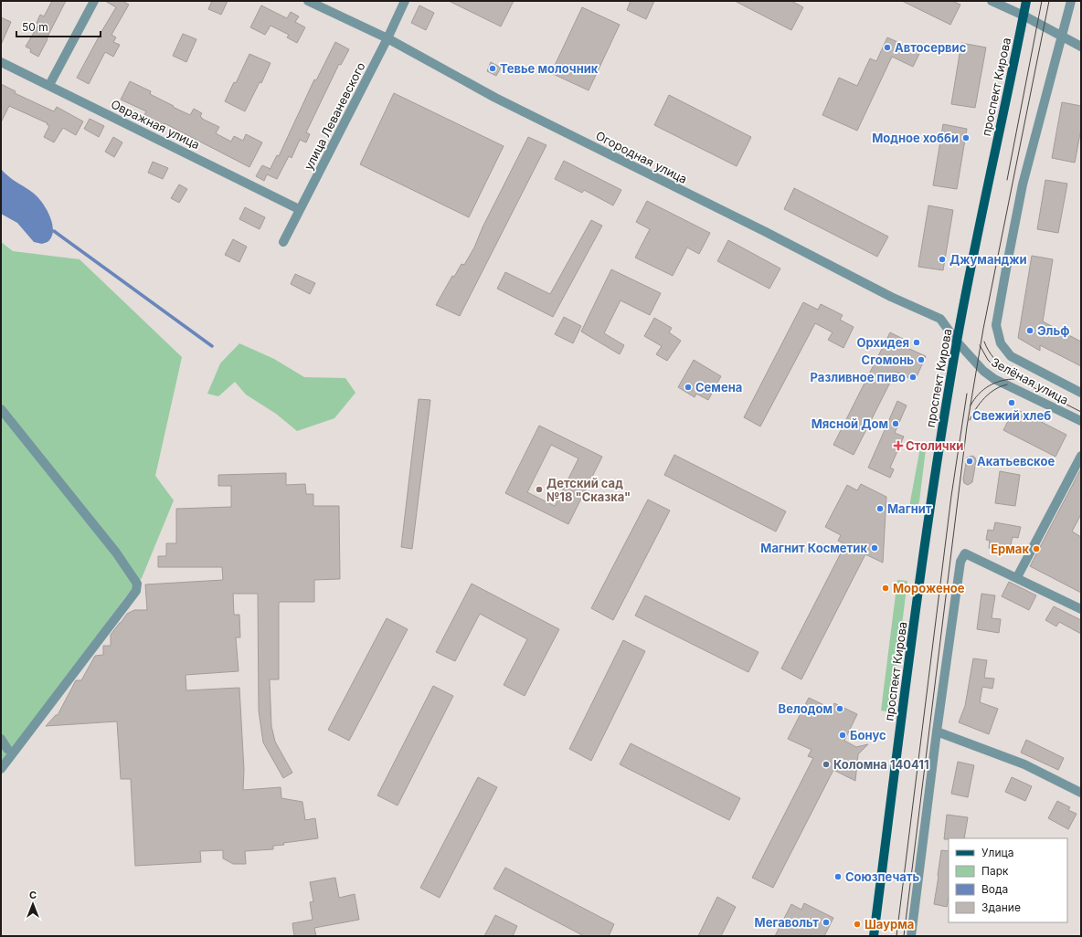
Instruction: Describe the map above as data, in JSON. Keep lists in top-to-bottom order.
{
  "streets": {
    "main road": ["проспект Кирова"],
    "street": [
      "улица Леваневского",
      "Овражная улица",
      "Огородная улица",
      "Зелёная улица"
    ]
  },
  "crossings": [
    ["проспект Кирова", "Огородная улица"],
    ["проспект Кирова", "Зелёная улица"],
    ["улица Леваневского", "Овражная улица"],
    ["улица Леваневского", "Огородная улица"],
    ["Огородная улица", "Зелёная улица"]
  ],
  "places": {
    "other": [
      "Автосервис",
      "Тевье молочник",
      "Модное хобби",
      "Джуманджи",
      "Эльф",
      "Орхидея",
      "Сгомонь",
      "Разливное пиво",
      "Семена",
      "Свежий хлеб",
      "Мясной Дом",
      "Акатьевское",
      "Детский сад №18 \"Сказка\"",
      "Магнит",
      "Магнит Косметик",
      "Ермак",
      "Мороженое",
      "Велодом",
      "Бонус",
      "Коломна 140411",
      "Союзпечать",
      "Мегавольт",
      "Шаурма"
    ],
    "health": ["Столички"]
  },
  "legend": [
    "Улица",
    "Парк",
    "Вода",
    "Здание"
  ],
  "scale_bar": "50 m",
  "north": "top"
}
